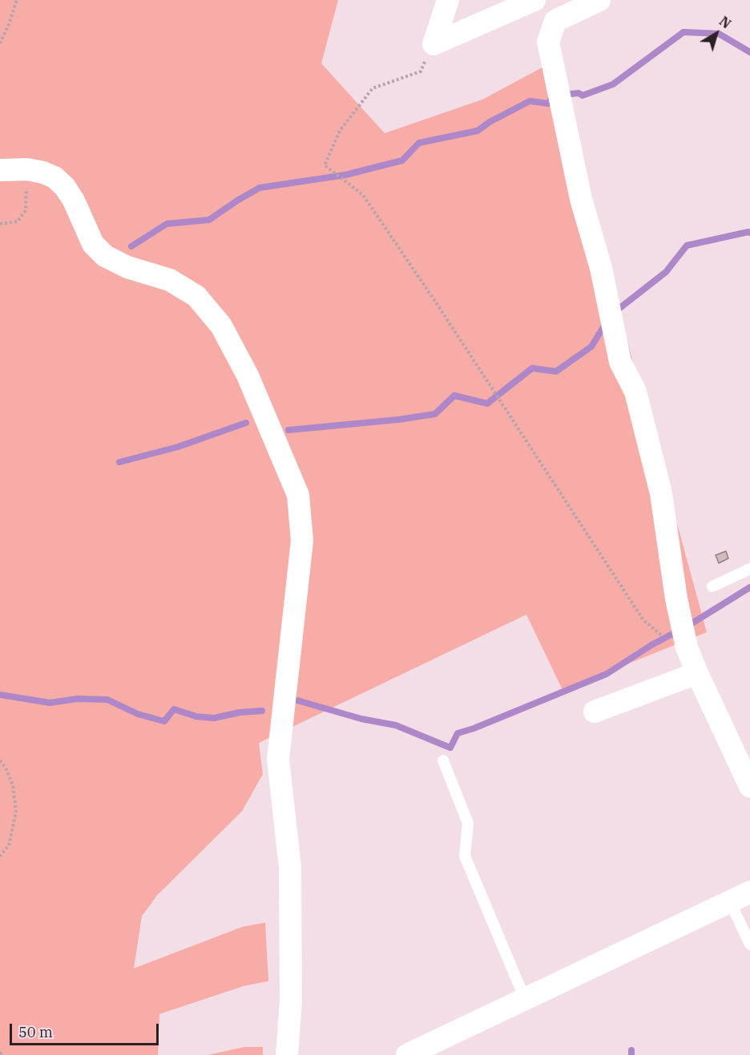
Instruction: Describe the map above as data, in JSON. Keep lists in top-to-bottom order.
{
  "scale_bar": "50 m",
  "north": "top right"
}
